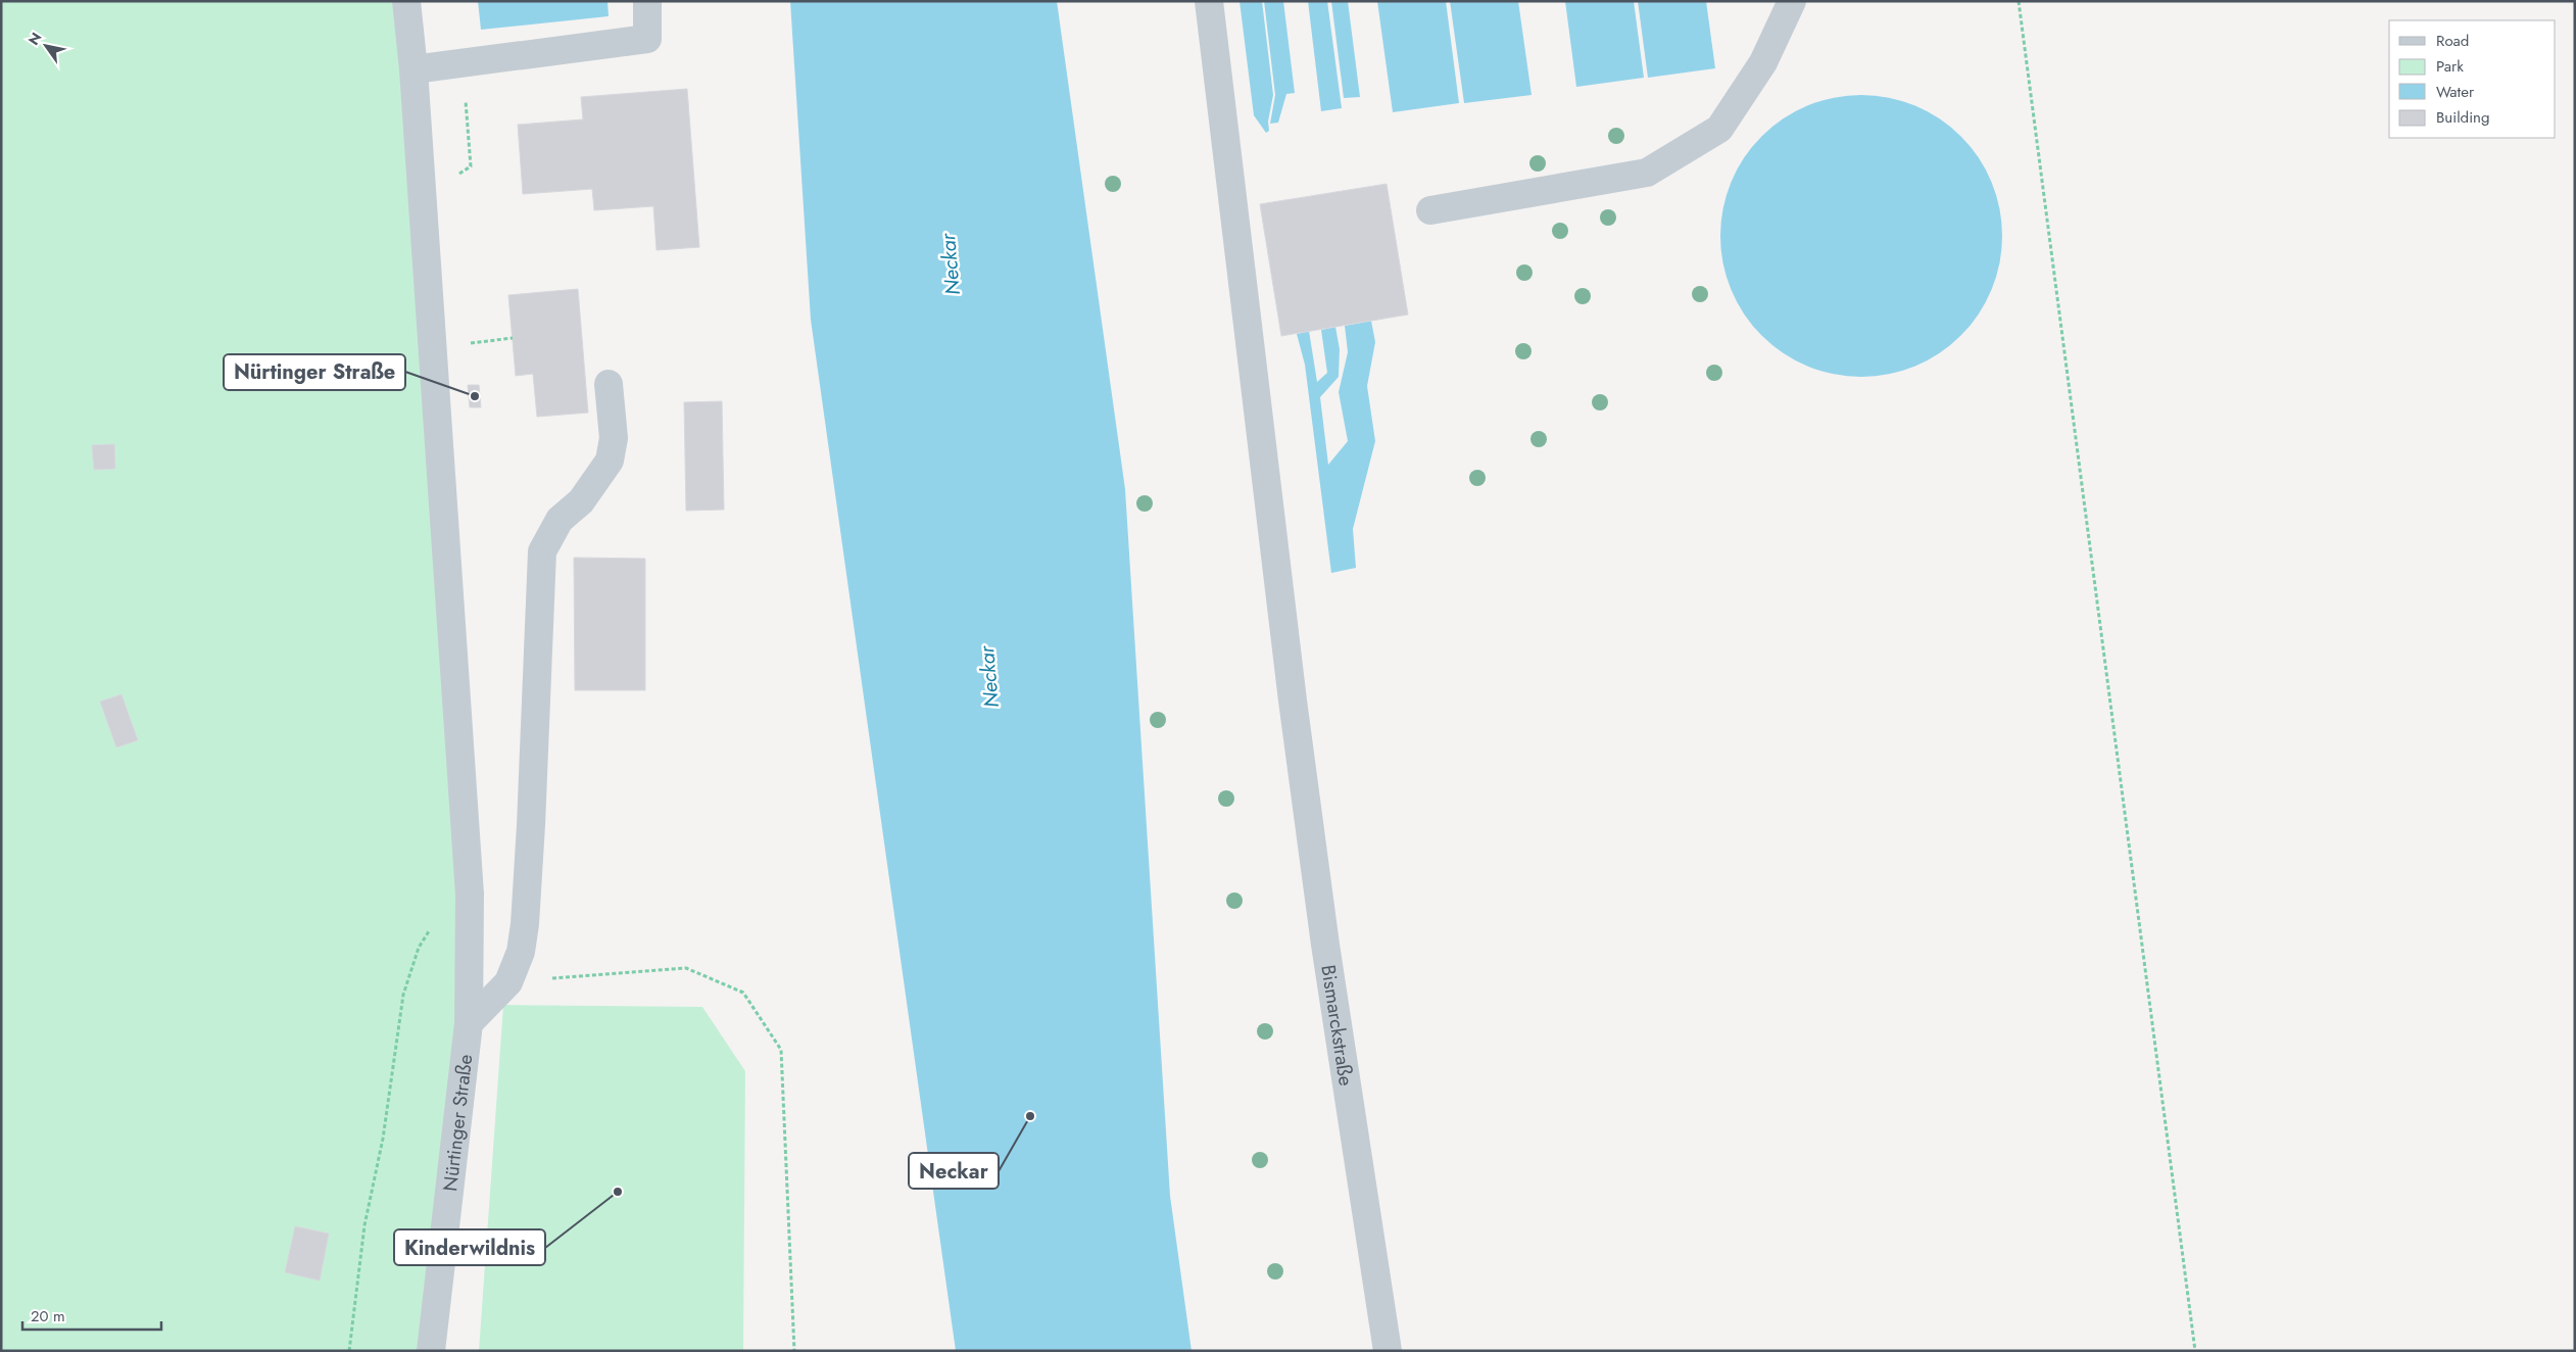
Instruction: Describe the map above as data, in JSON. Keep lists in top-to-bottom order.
{
  "streets": {
    "street": ["Bismarckstraße", "Nürtinger Straße"]
  },
  "water": ["Neckar"],
  "places": ["Nürtinger Straße", "Neckar", "Kinderwildnis"],
  "legend": [
    "Road",
    "Park",
    "Water",
    "Building"
  ],
  "scale_bar": "20 m",
  "north": "top left"
}
